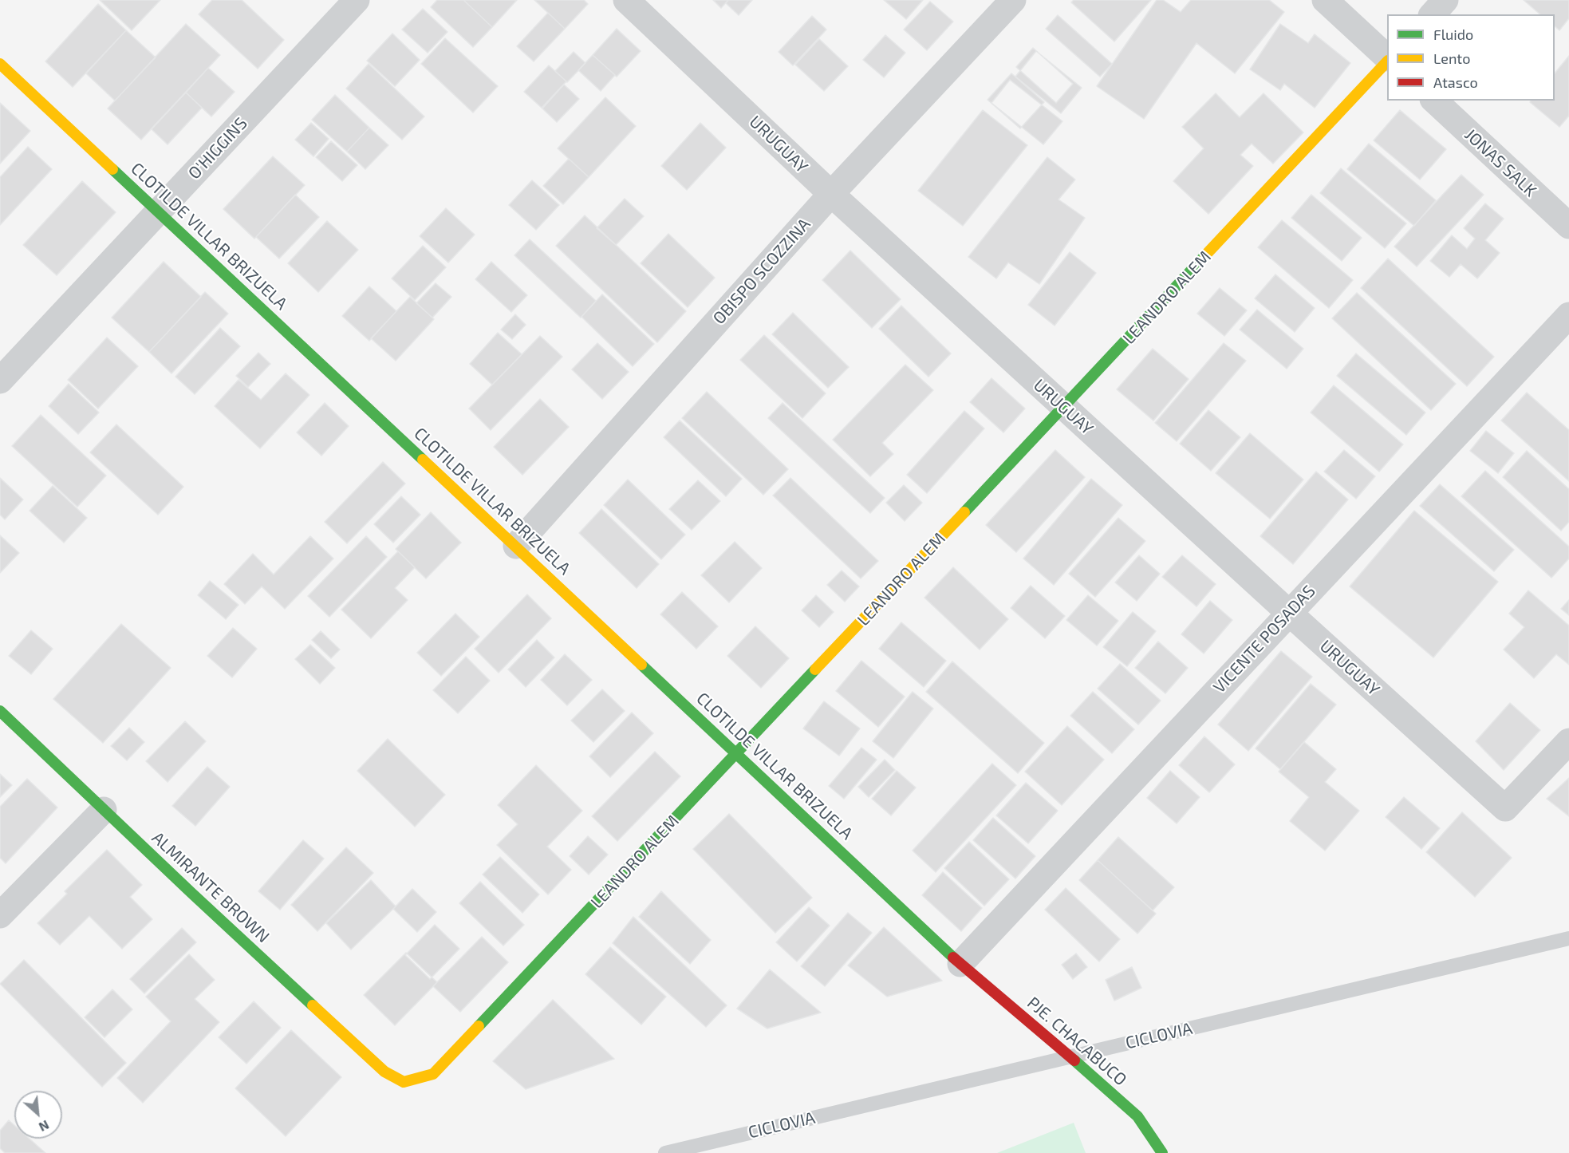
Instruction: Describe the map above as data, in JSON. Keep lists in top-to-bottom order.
{
  "streets": {
    "street": [
      "URUGUAY",
      "O'HIGGINS",
      "JONAS SALK",
      "CLOTILDE VILLAR BRIZUELA",
      "OBISPO SCOZZINA",
      "LEANDRO ALEM",
      "VICENTE POSADAS",
      "ALMIRANTE BROWN",
      "PJE. CHACABUCO"
    ],
    "lane": ["CICLOVIA"]
  },
  "crossings": [
    ["URUGUAY", "OBISPO SCOZZINA"],
    ["URUGUAY", "LEANDRO ALEM"],
    ["URUGUAY", "VICENTE POSADAS"],
    ["O'HIGGINS", "CLOTILDE VILLAR BRIZUELA"],
    ["CLOTILDE VILLAR BRIZUELA", "OBISPO SCOZZINA"],
    ["CLOTILDE VILLAR BRIZUELA", "LEANDRO ALEM"],
    ["CLOTILDE VILLAR BRIZUELA", "VICENTE POSADAS"],
    ["CLOTILDE VILLAR BRIZUELA", "PJE. CHACABUCO"],
    ["LEANDRO ALEM", "ALMIRANTE BROWN"],
    ["VICENTE POSADAS", "PJE. CHACABUCO"],
    ["CICLOVIA", "PJE. CHACABUCO"]
  ],
  "legend": ["Fluido", "Lento", "Atasco"],
  "north": "bottom right"
}
